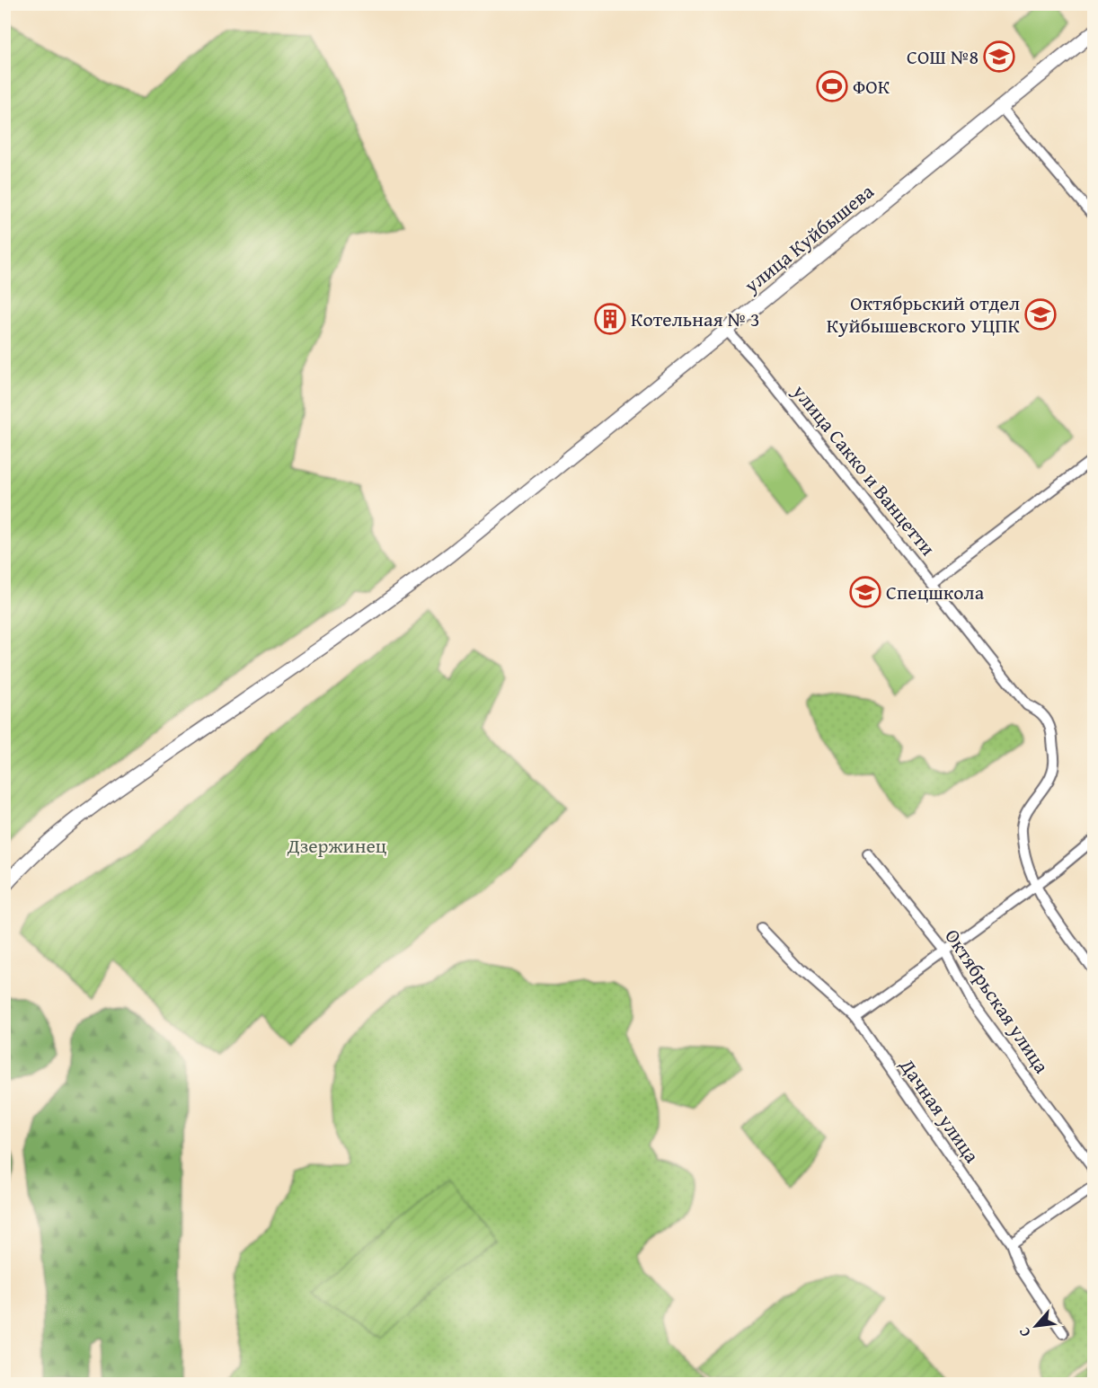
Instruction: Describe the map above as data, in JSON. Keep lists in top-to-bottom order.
{
  "streets": {
    "main road": ["улица Куйбышева"],
    "street": ["улица Сакко и Ванцетти", "Октябрьская улица", "Дачная улица"]
  },
  "crossings": [
    ["улица Куйбышева", "улица Сакко и Ванцетти"]
  ],
  "parks": ["Дзержинец"],
  "places": {
    "school or university": ["СОШ №8", "Октябрьский отдел Куйбышевского УЦПК", "Спецшкола"],
    "sports": ["ФОК"],
    "building": ["Котельная № 3"]
  },
  "north": "bottom left"
}
